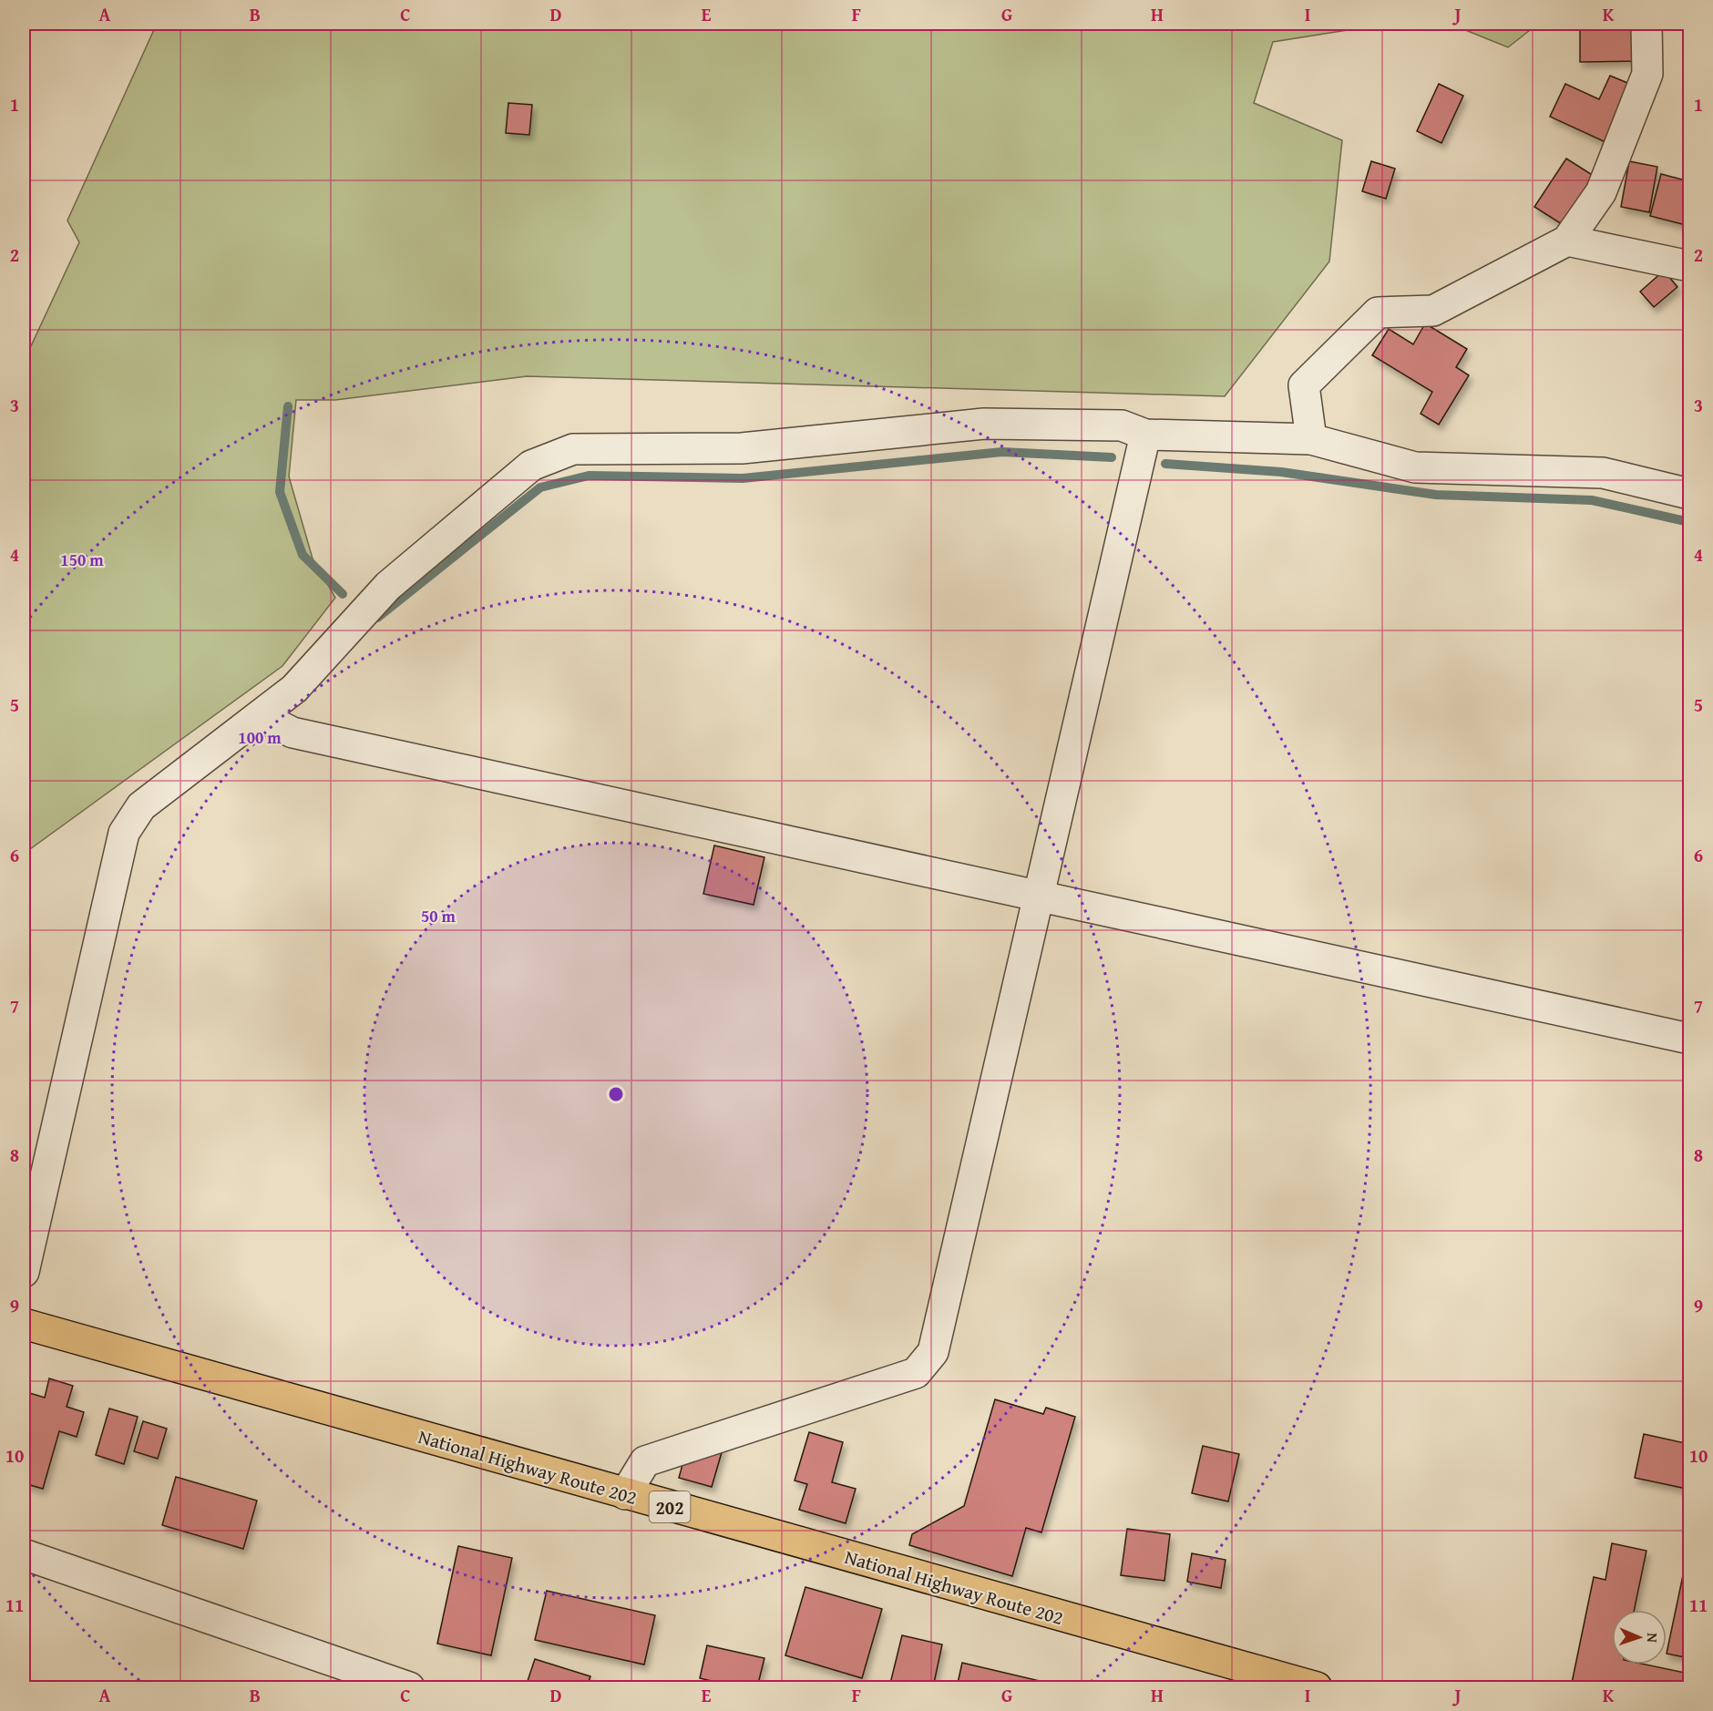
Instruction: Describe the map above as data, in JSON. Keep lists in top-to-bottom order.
{
  "streets": {
    "highway": ["National Highway Route 202", "202"]
  },
  "north": "right",
  "grid": {
    "columns": [
      "A",
      "B",
      "C",
      "D",
      "E",
      "F",
      "G",
      "H",
      "I",
      "J",
      "K"
    ],
    "rows": [
      "1",
      "2",
      "3",
      "4",
      "5",
      "6",
      "7",
      "8",
      "9",
      "10",
      "11"
    ]
  },
  "rings": ["150 m", "100 m", "50 m"]
}
